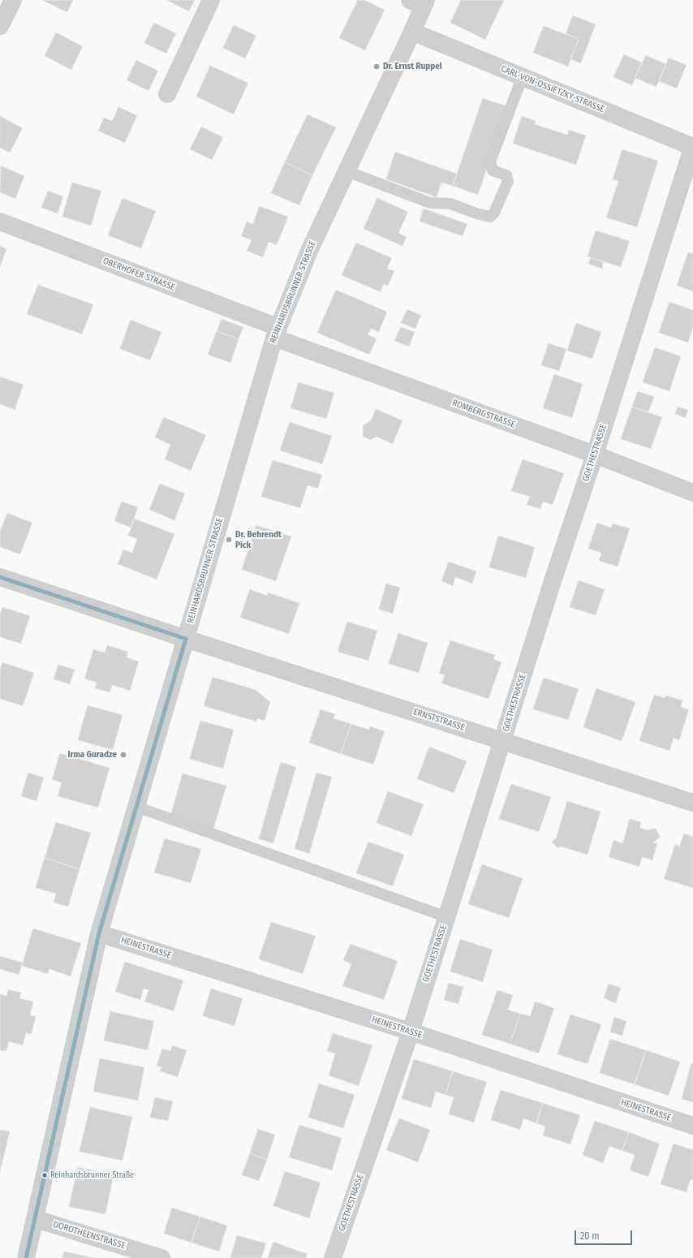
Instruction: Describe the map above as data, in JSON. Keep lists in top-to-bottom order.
{
  "streets": {
    "street": [
      "CARL-VON-OSSIETZKY-STRASSE",
      "OBERHOFER STRASSE",
      "REINHARDSBRUNNER STRASSE",
      "ROMBERGSTRASSE",
      "GOETHESTRASSE",
      "ERNSTSTRASSE",
      "HEINESTRASSE",
      "DOROTHEENSTRASSE"
    ]
  },
  "crossings": [
    ["CARL-VON-OSSIETZKY-STRASSE", "REINHARDSBRUNNER STRASSE"],
    ["CARL-VON-OSSIETZKY-STRASSE", "GOETHESTRASSE"],
    ["OBERHOFER STRASSE", "REINHARDSBRUNNER STRASSE"],
    ["OBERHOFER STRASSE", "ROMBERGSTRASSE"],
    ["REINHARDSBRUNNER STRASSE", "ROMBERGSTRASSE"],
    ["REINHARDSBRUNNER STRASSE", "ERNSTSTRASSE"],
    ["REINHARDSBRUNNER STRASSE", "HEINESTRASSE"],
    ["REINHARDSBRUNNER STRASSE", "DOROTHEENSTRASSE"],
    ["ROMBERGSTRASSE", "GOETHESTRASSE"],
    ["GOETHESTRASSE", "ERNSTSTRASSE"],
    ["GOETHESTRASSE", "HEINESTRASSE"]
  ],
  "places": [
    "Dr. Ernst Ruppel",
    "Dr. Behrendt Pick",
    "Irma Guradze",
    "Reinhardsbrunner Straße"
  ],
  "scale_bar": "20 m"
}
